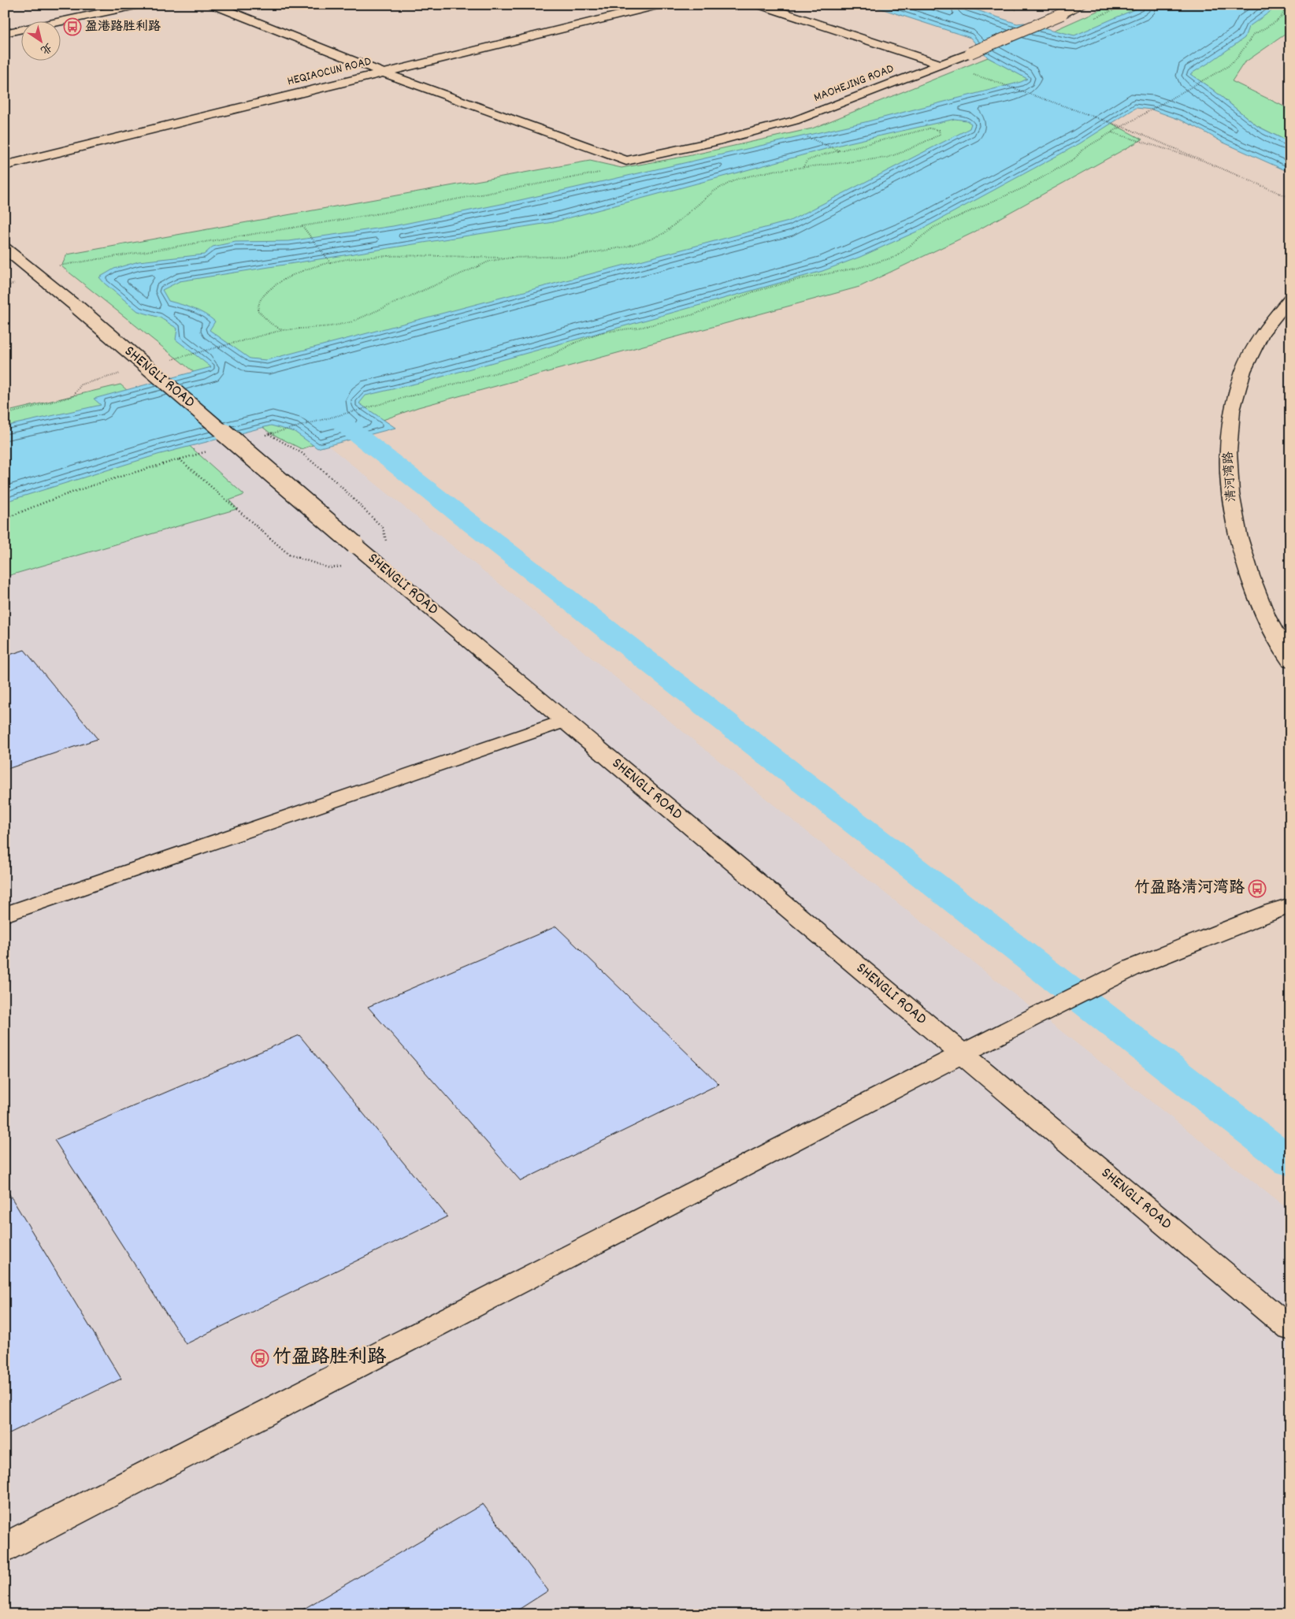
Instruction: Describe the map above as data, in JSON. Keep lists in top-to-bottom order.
{
  "streets": {
    "street": [
      "HEQIAOCUN ROAD",
      "MAOHEJING ROAD",
      "SHENGLI ROAD",
      "清河湾路"
    ]
  },
  "places": {
    "bus stop": ["盈港路胜利路", "竹盈路清河湾路", "竹盈路胜利路"]
  },
  "north": "bottom right"
}
